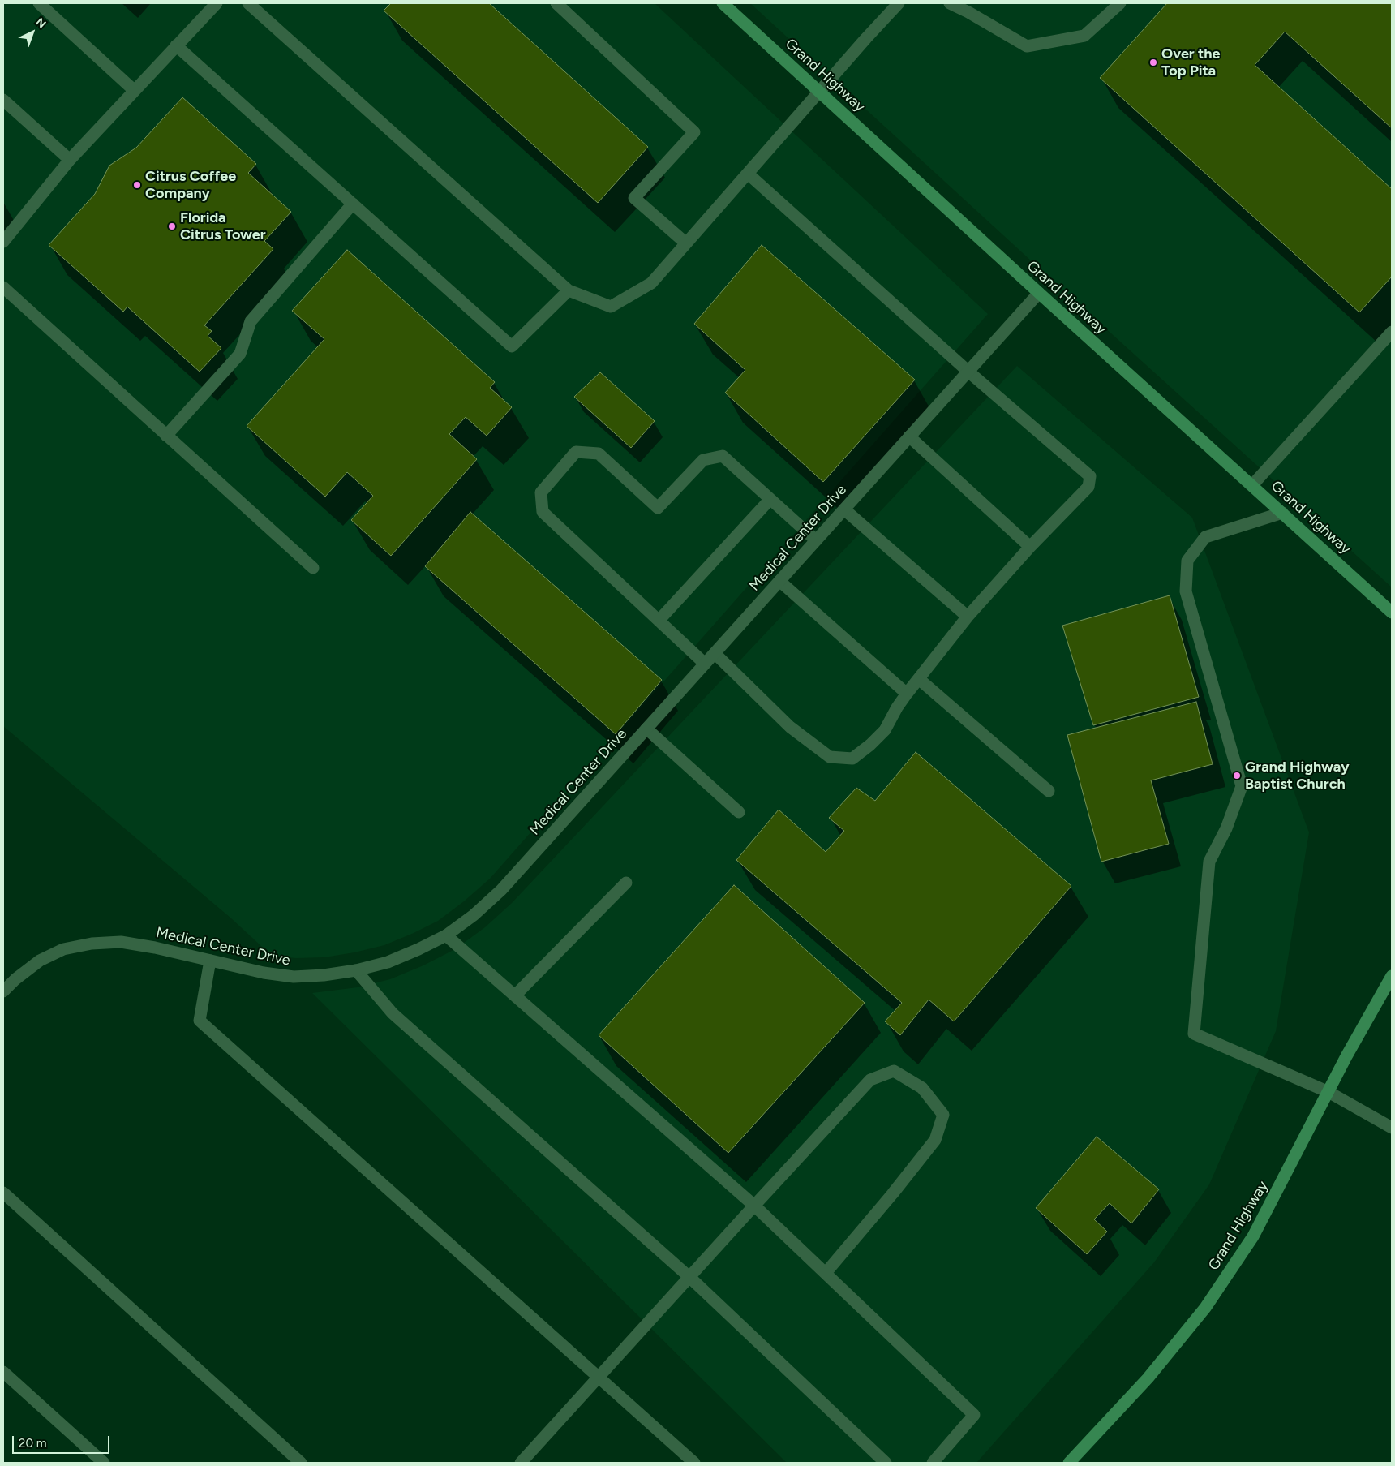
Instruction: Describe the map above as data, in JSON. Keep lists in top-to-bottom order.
{
  "streets": {
    "main road": ["Grand Highway"],
    "street": ["Medical Center Drive"]
  },
  "crossings": [
    ["Grand Highway", "Medical Center Drive"]
  ],
  "places": [
    "Over the Top Pita",
    "Citrus Coffee Company",
    "Florida Citrus Tower",
    "Grand Highway Baptist Church"
  ],
  "scale_bar": "20 m",
  "north": "top right"
}
